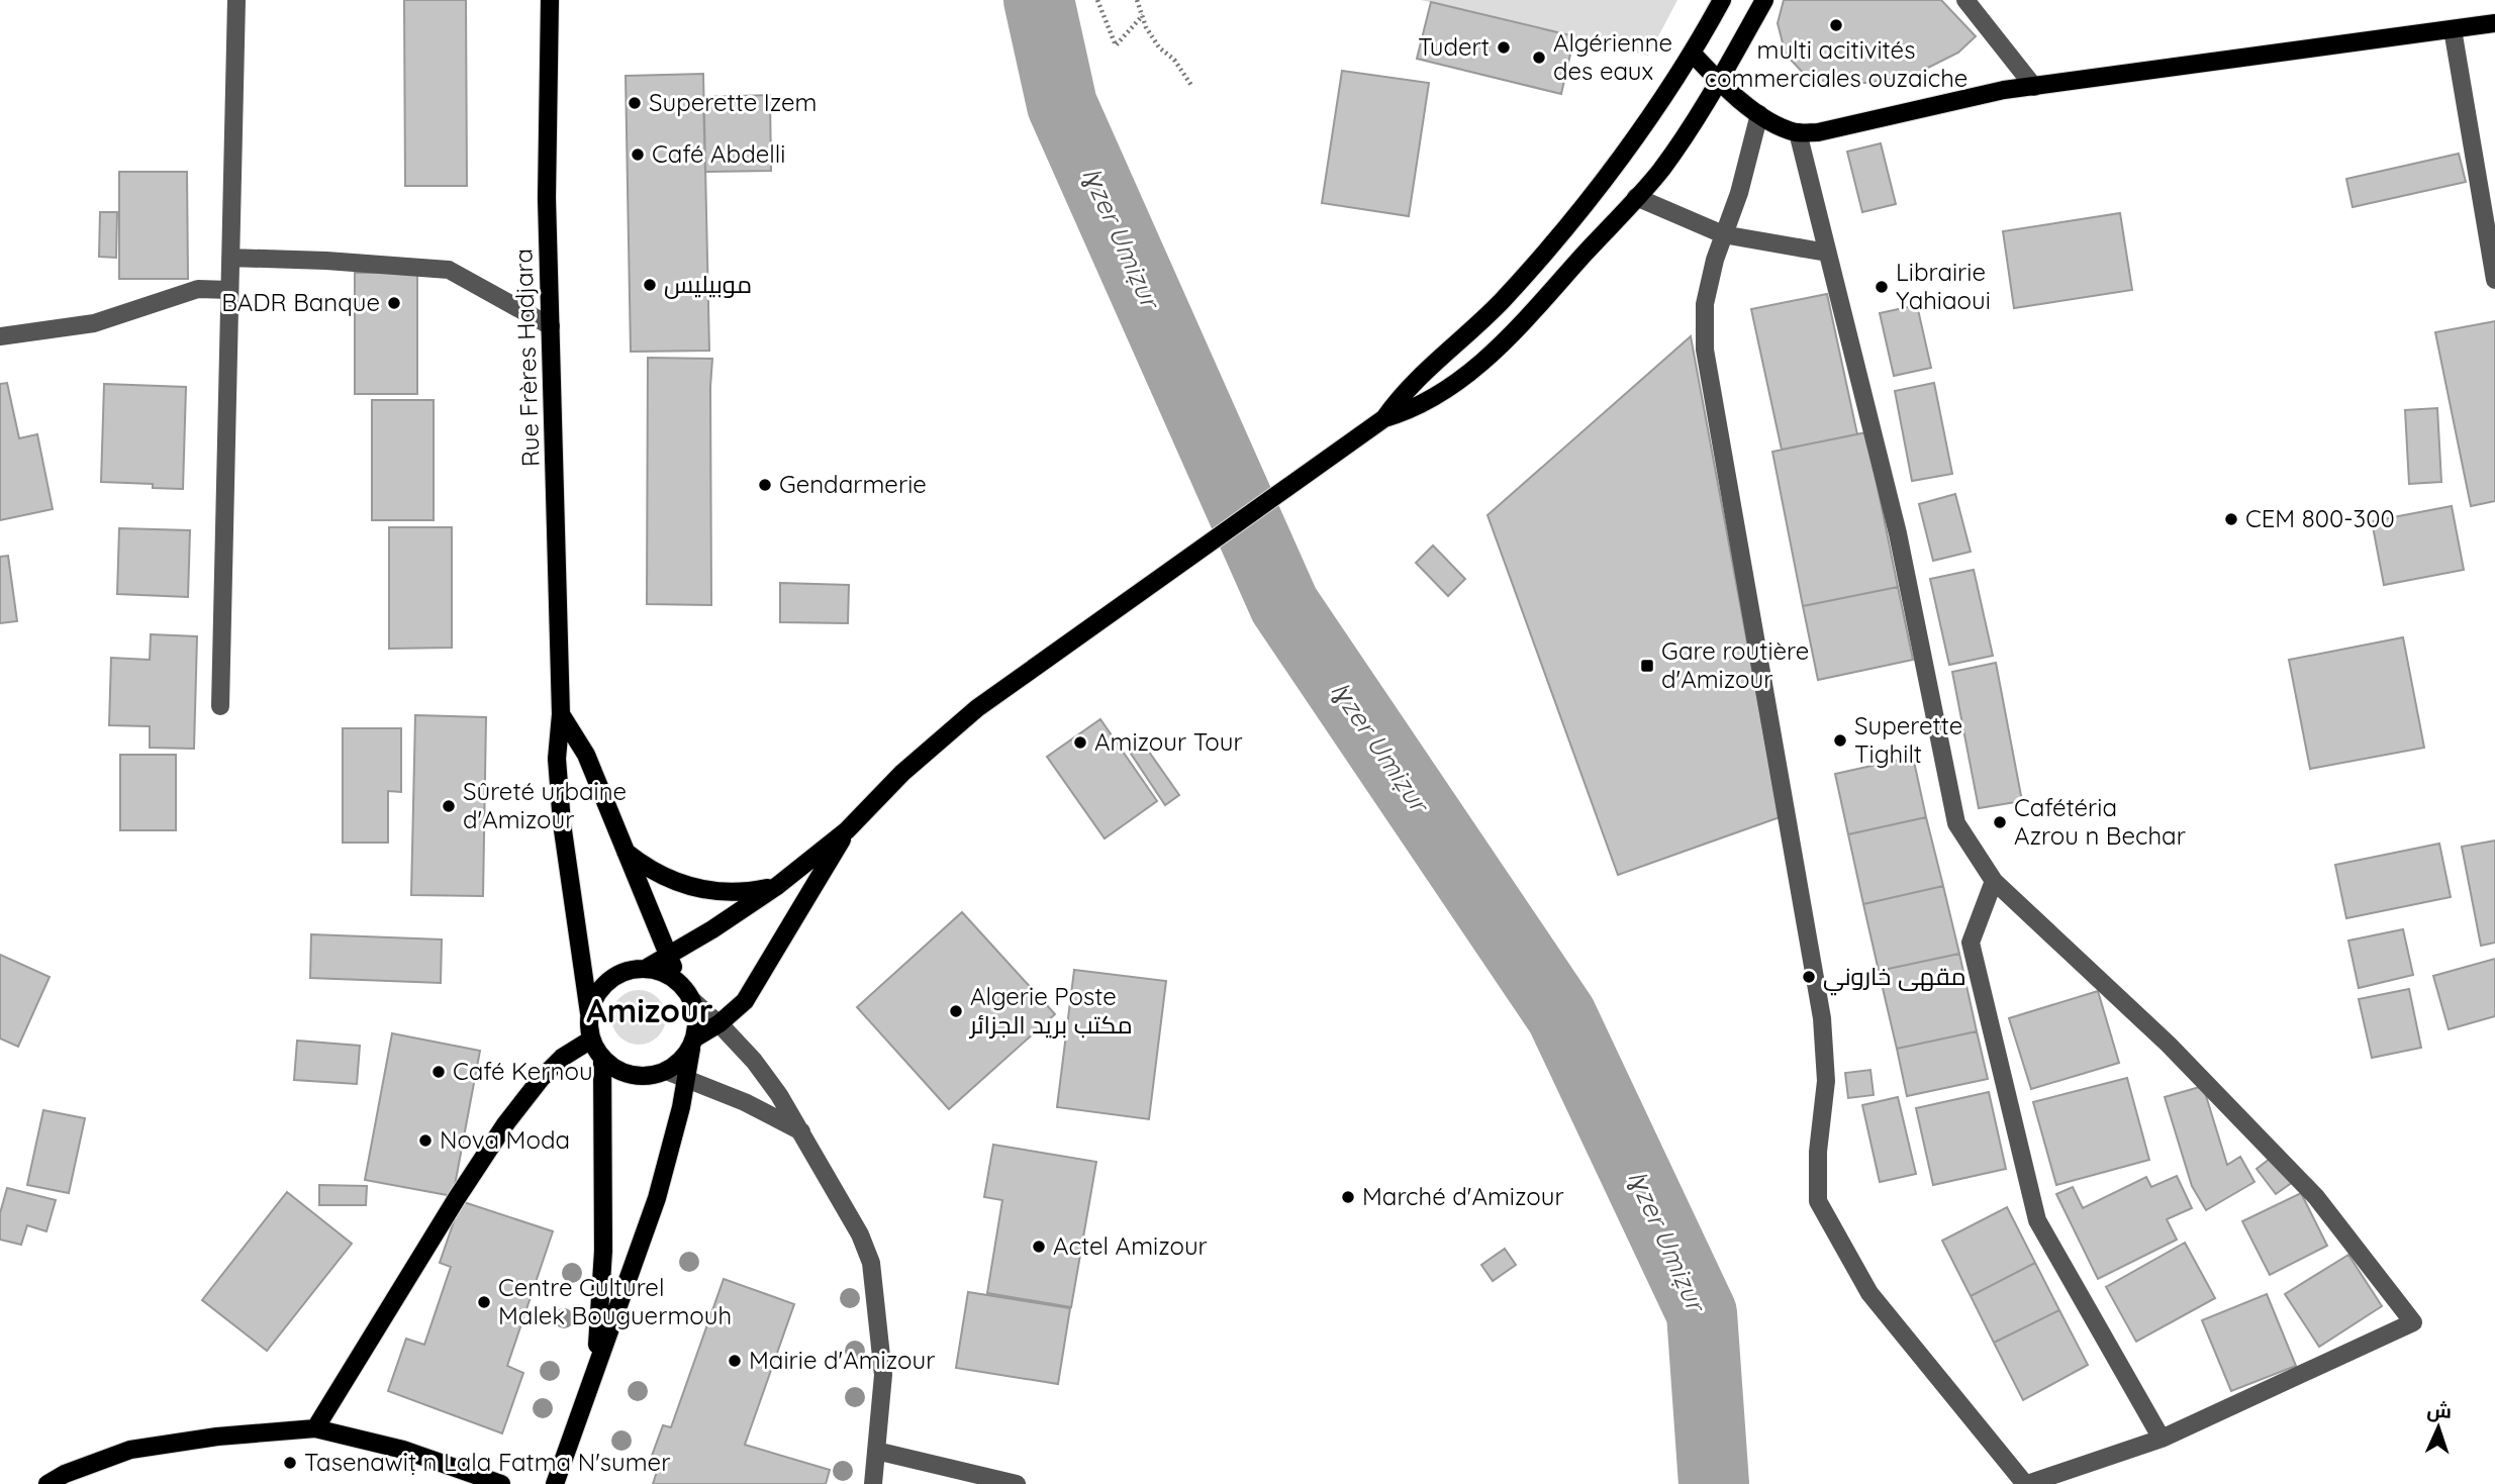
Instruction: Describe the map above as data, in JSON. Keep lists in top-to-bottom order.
{
  "streets": {
    "main road": ["Rue Frères Hadjara"]
  },
  "districts": ["Amizour"],
  "water": ["Iɣzer Umiẓur"],
  "places": {
    "other": [
      "multi acitivités commerciales ouzaiche",
      "Tudert",
      "Algérienne des eaux",
      "Superette Izem",
      "Café Abdelli",
      "موبيليس",
      "Librairie Yahiaoui",
      "BADR Banque",
      "Gendarmerie",
      "CEM 800-300",
      "Superette Tighilt",
      "Amizour Tour",
      "Sûreté urbaine d'Amizour",
      "Cafétéria Azrou n Bechar",
      "مقهى خاروني",
      "Algerie Poste مكتب بريد الجزائر",
      "Café Kernou",
      "Nova Moda",
      "Marché d'Amizour",
      "Actel Amizour",
      "Centre Culturel Malek Bouguermouh",
      "Mairie d'Amizour",
      "Tasenawiṭ n Lala Fatma N'sumer"
    ],
    "transit": ["Gare routière d'Amizour"]
  },
  "north": "top"
}
